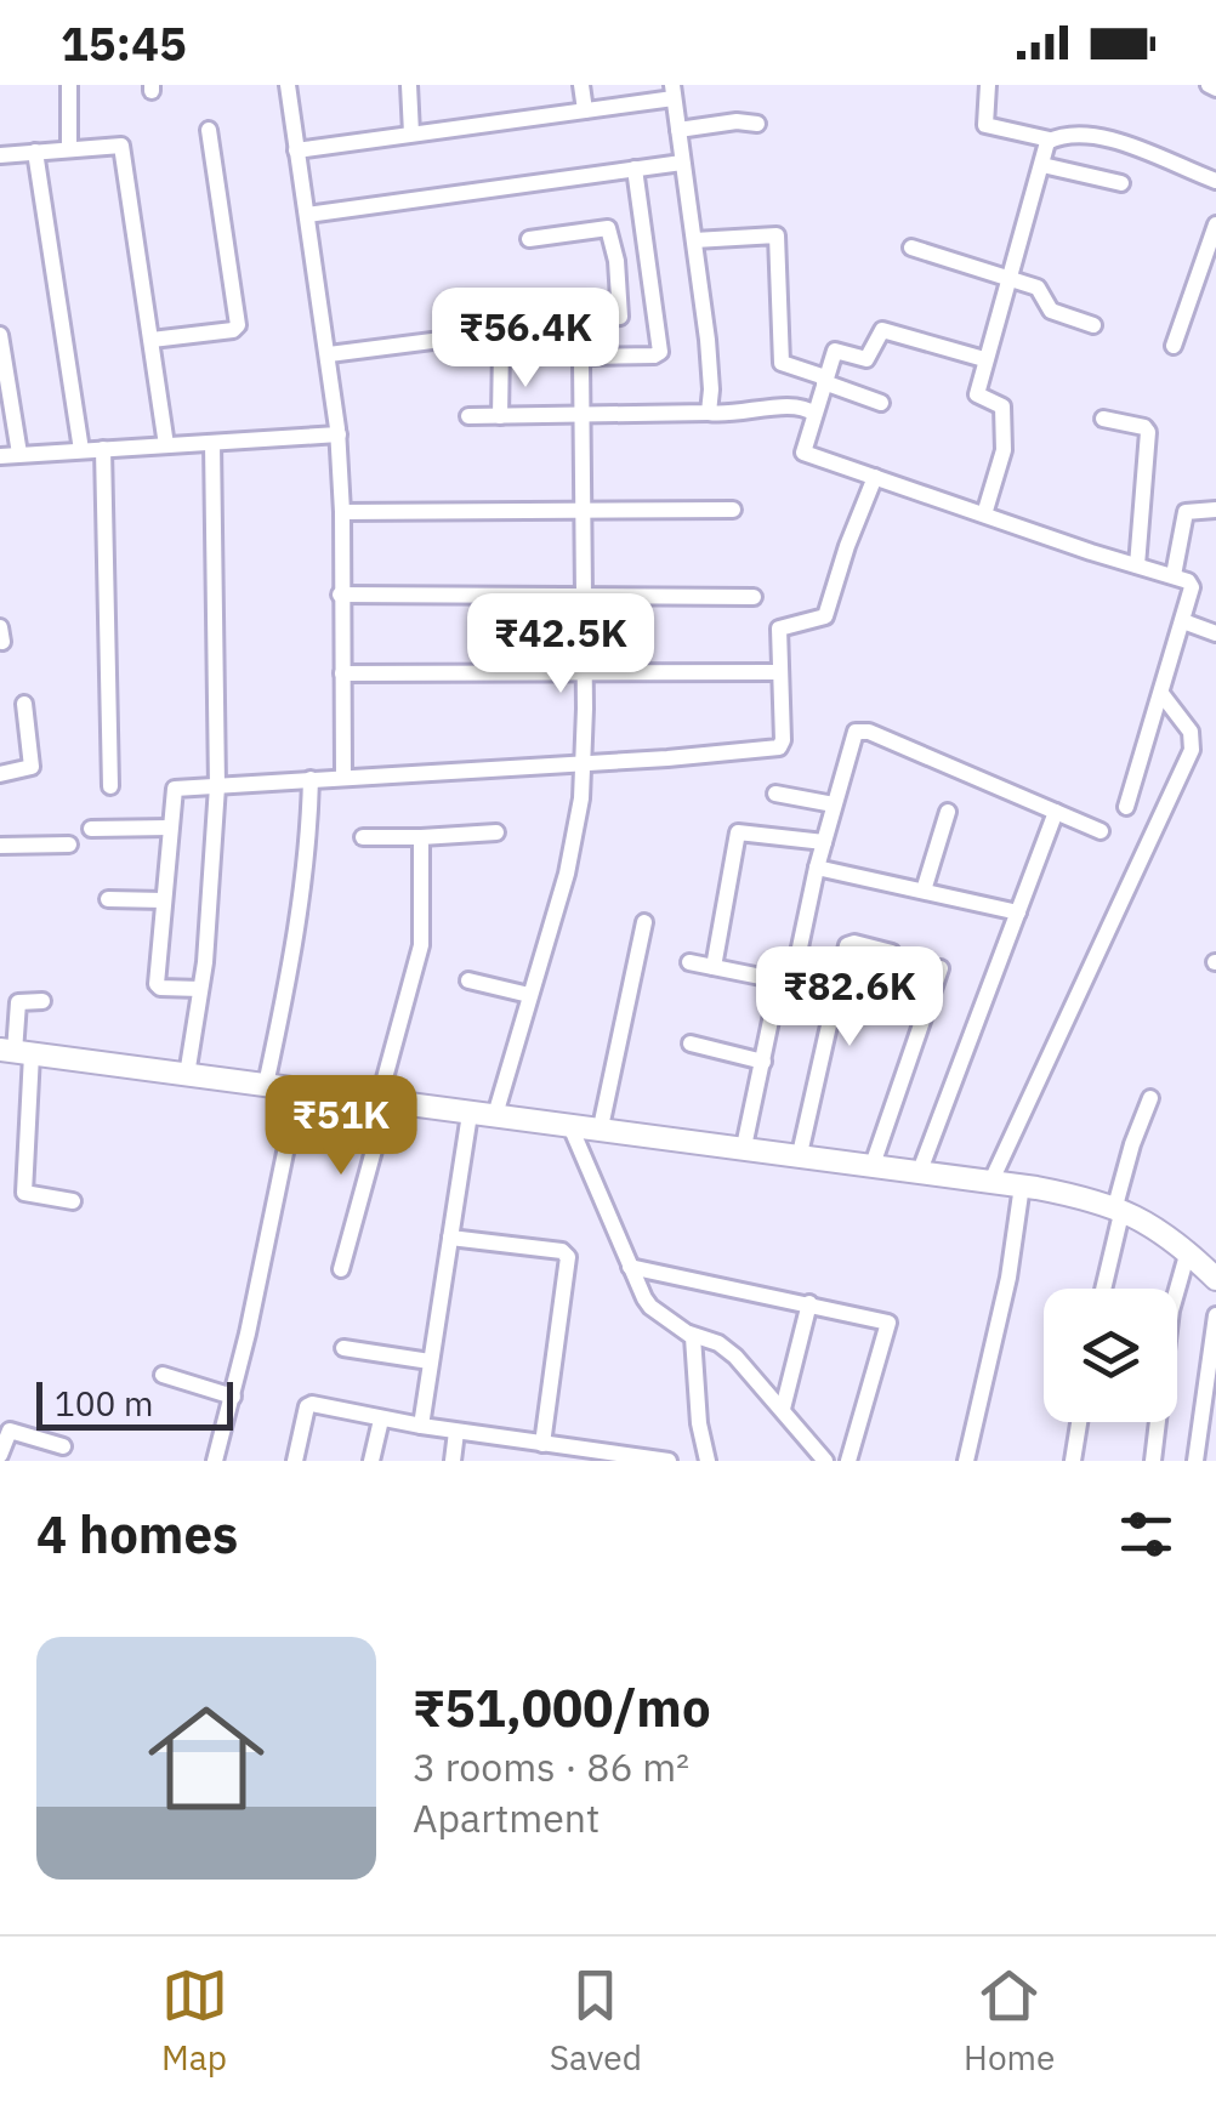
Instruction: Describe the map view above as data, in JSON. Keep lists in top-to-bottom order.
{
  "scale_bar": "100 m",
  "page": {
    "status": "15:45",
    "price": [
      "₹56.4K",
      "₹42.5K",
      "₹82.6K",
      "₹51K"
    ],
    "scale": "100 m",
    "heading": "4 homes",
    "list": [
      {
        "name": "₹51,000/mo",
        "note": "3 rooms · 86 m² · Apartment"
      }
    ],
    "tabs": ["Map", "Saved", "Home"]
  }
}
